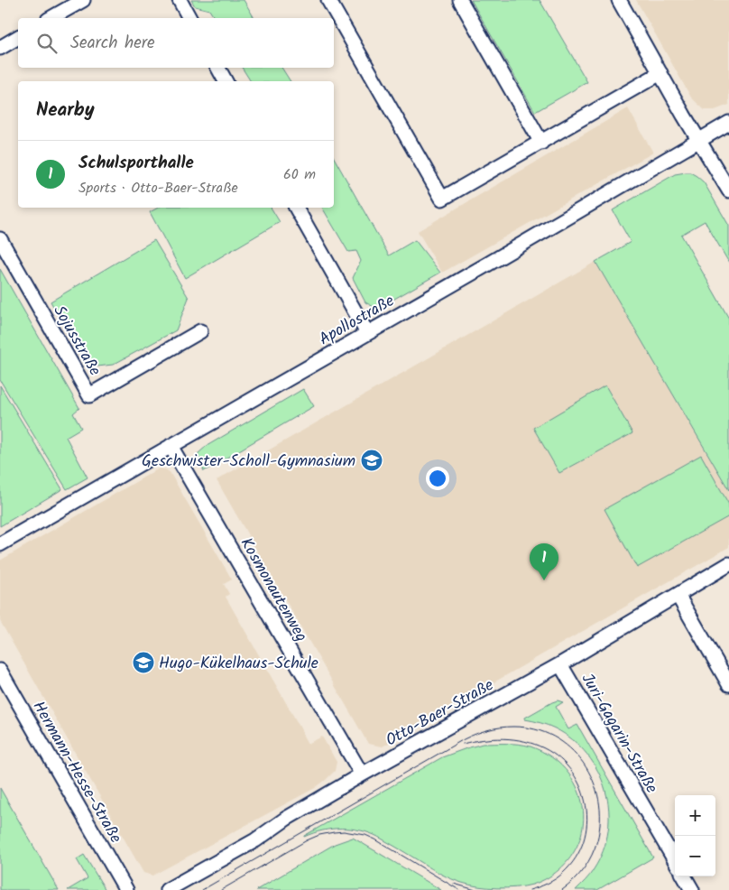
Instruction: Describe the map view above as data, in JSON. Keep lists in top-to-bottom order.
{
  "streets": {
    "street": [
      "Apollostraße",
      "Sojusstraße",
      "Kosmonautenweg",
      "Otto-Baer-Straße",
      "Juri-Gagarin-Straße",
      "Hermann-Hesse-Straße"
    ]
  },
  "crossings": [
    ["Apollostraße", "Kosmonautenweg"],
    ["Kosmonautenweg", "Otto-Baer-Straße"],
    ["Otto-Baer-Straße", "Juri-Gagarin-Straße"]
  ],
  "places": {
    "school or university": ["Geschwister-Scholl-Gymnasium", "Hugo-Kükelhaus-Schule"]
  },
  "page": {
    "search": "Search here",
    "heading": "Nearby",
    "list": [
      {
        "mark": "1",
        "name": "Schulsporthalle",
        "note": "Sports · Otto-Baer-Straße",
        "value": "60 m"
      }
    ],
    "pins": "1",
    "map_buttons": ["+", "−"]
  }
}
